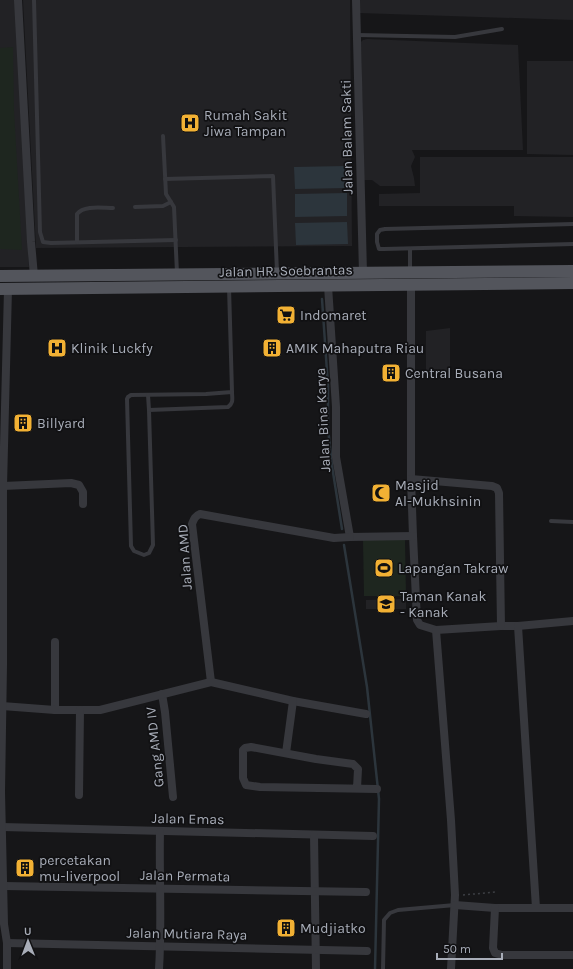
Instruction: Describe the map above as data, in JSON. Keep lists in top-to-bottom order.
{
  "streets": {
    "main road": ["Jalan HR. Soebrantas"],
    "street": [
      "Jalan Balam Sakti",
      "Jalan Bina Karya",
      "Jalan AMD",
      "Gang AMD IV",
      "Jalan Emas",
      "Jalan Permata",
      "Jalan Mutiara Raya"
    ]
  },
  "crossings": [
    ["Jalan Balam Sakti", "Jalan HR. Soebrantas"],
    ["Jalan HR. Soebrantas", "Jalan Bina Karya"],
    ["Jalan Bina Karya", "Jalan AMD"]
  ],
  "places": {
    "hospital": ["Rumah Sakit Jiwa Tampan", "Klinik Luckfy"],
    "supermarket": ["Indomaret"],
    "building": [
      "AMIK Mahaputra Riau",
      "Central Busana",
      "Billyard",
      "percetakan mu-liverpool",
      "Mudjiatko"
    ],
    "mosque": ["Masjid Al-Mukhsinin"],
    "sports": ["Lapangan Takraw"],
    "school or university": ["Taman Kanak - Kanak"]
  },
  "scale_bar": "50 m",
  "north": "top"
}
